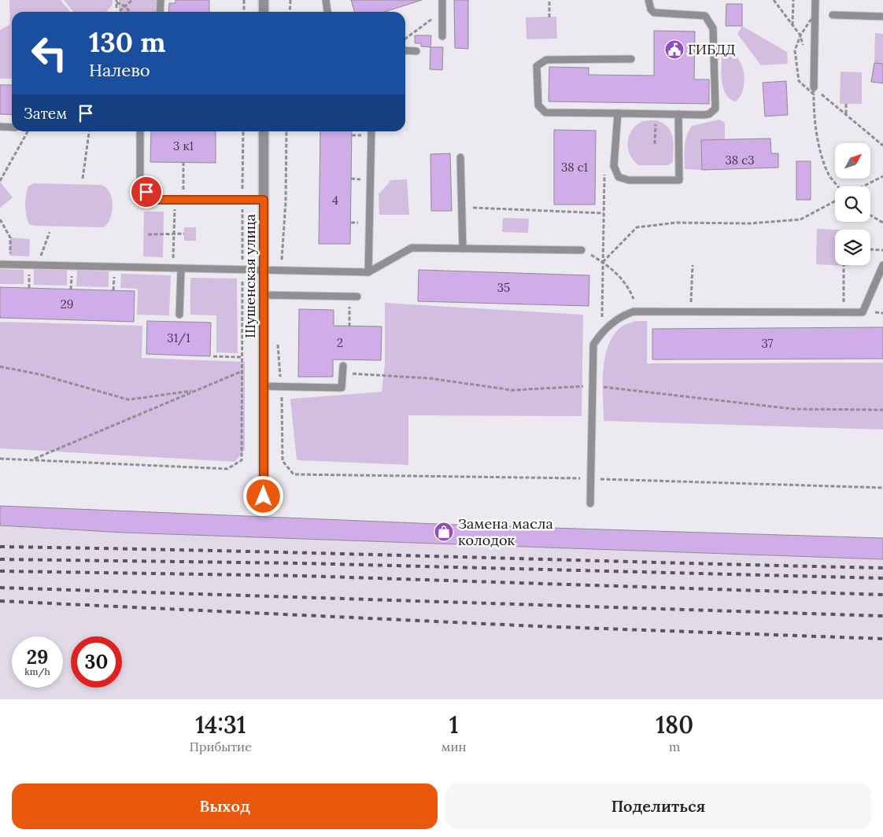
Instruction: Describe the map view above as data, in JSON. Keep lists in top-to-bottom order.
{
  "streets": {
    "street": ["Шушенская улица"]
  },
  "places": {
    "public building": ["ГИБДД"],
    "shop": ["Замена масла колодок"]
  },
  "house_numbers": [
    "3 к1",
    "38 с3",
    "38 с1",
    "4",
    "35",
    "29",
    "31/1",
    "2",
    "37"
  ],
  "north": "top right",
  "page": {
    "turn": ["130 m", "Налево"],
    "then": "Затем",
    "speed": "29 km/h",
    "limit": "30",
    "eta": [
      "14:31",
      "Прибытие",
      "1",
      "мин",
      "180",
      "m"
    ],
    "buttons": ["Выход", "Поделиться"]
  }
}
